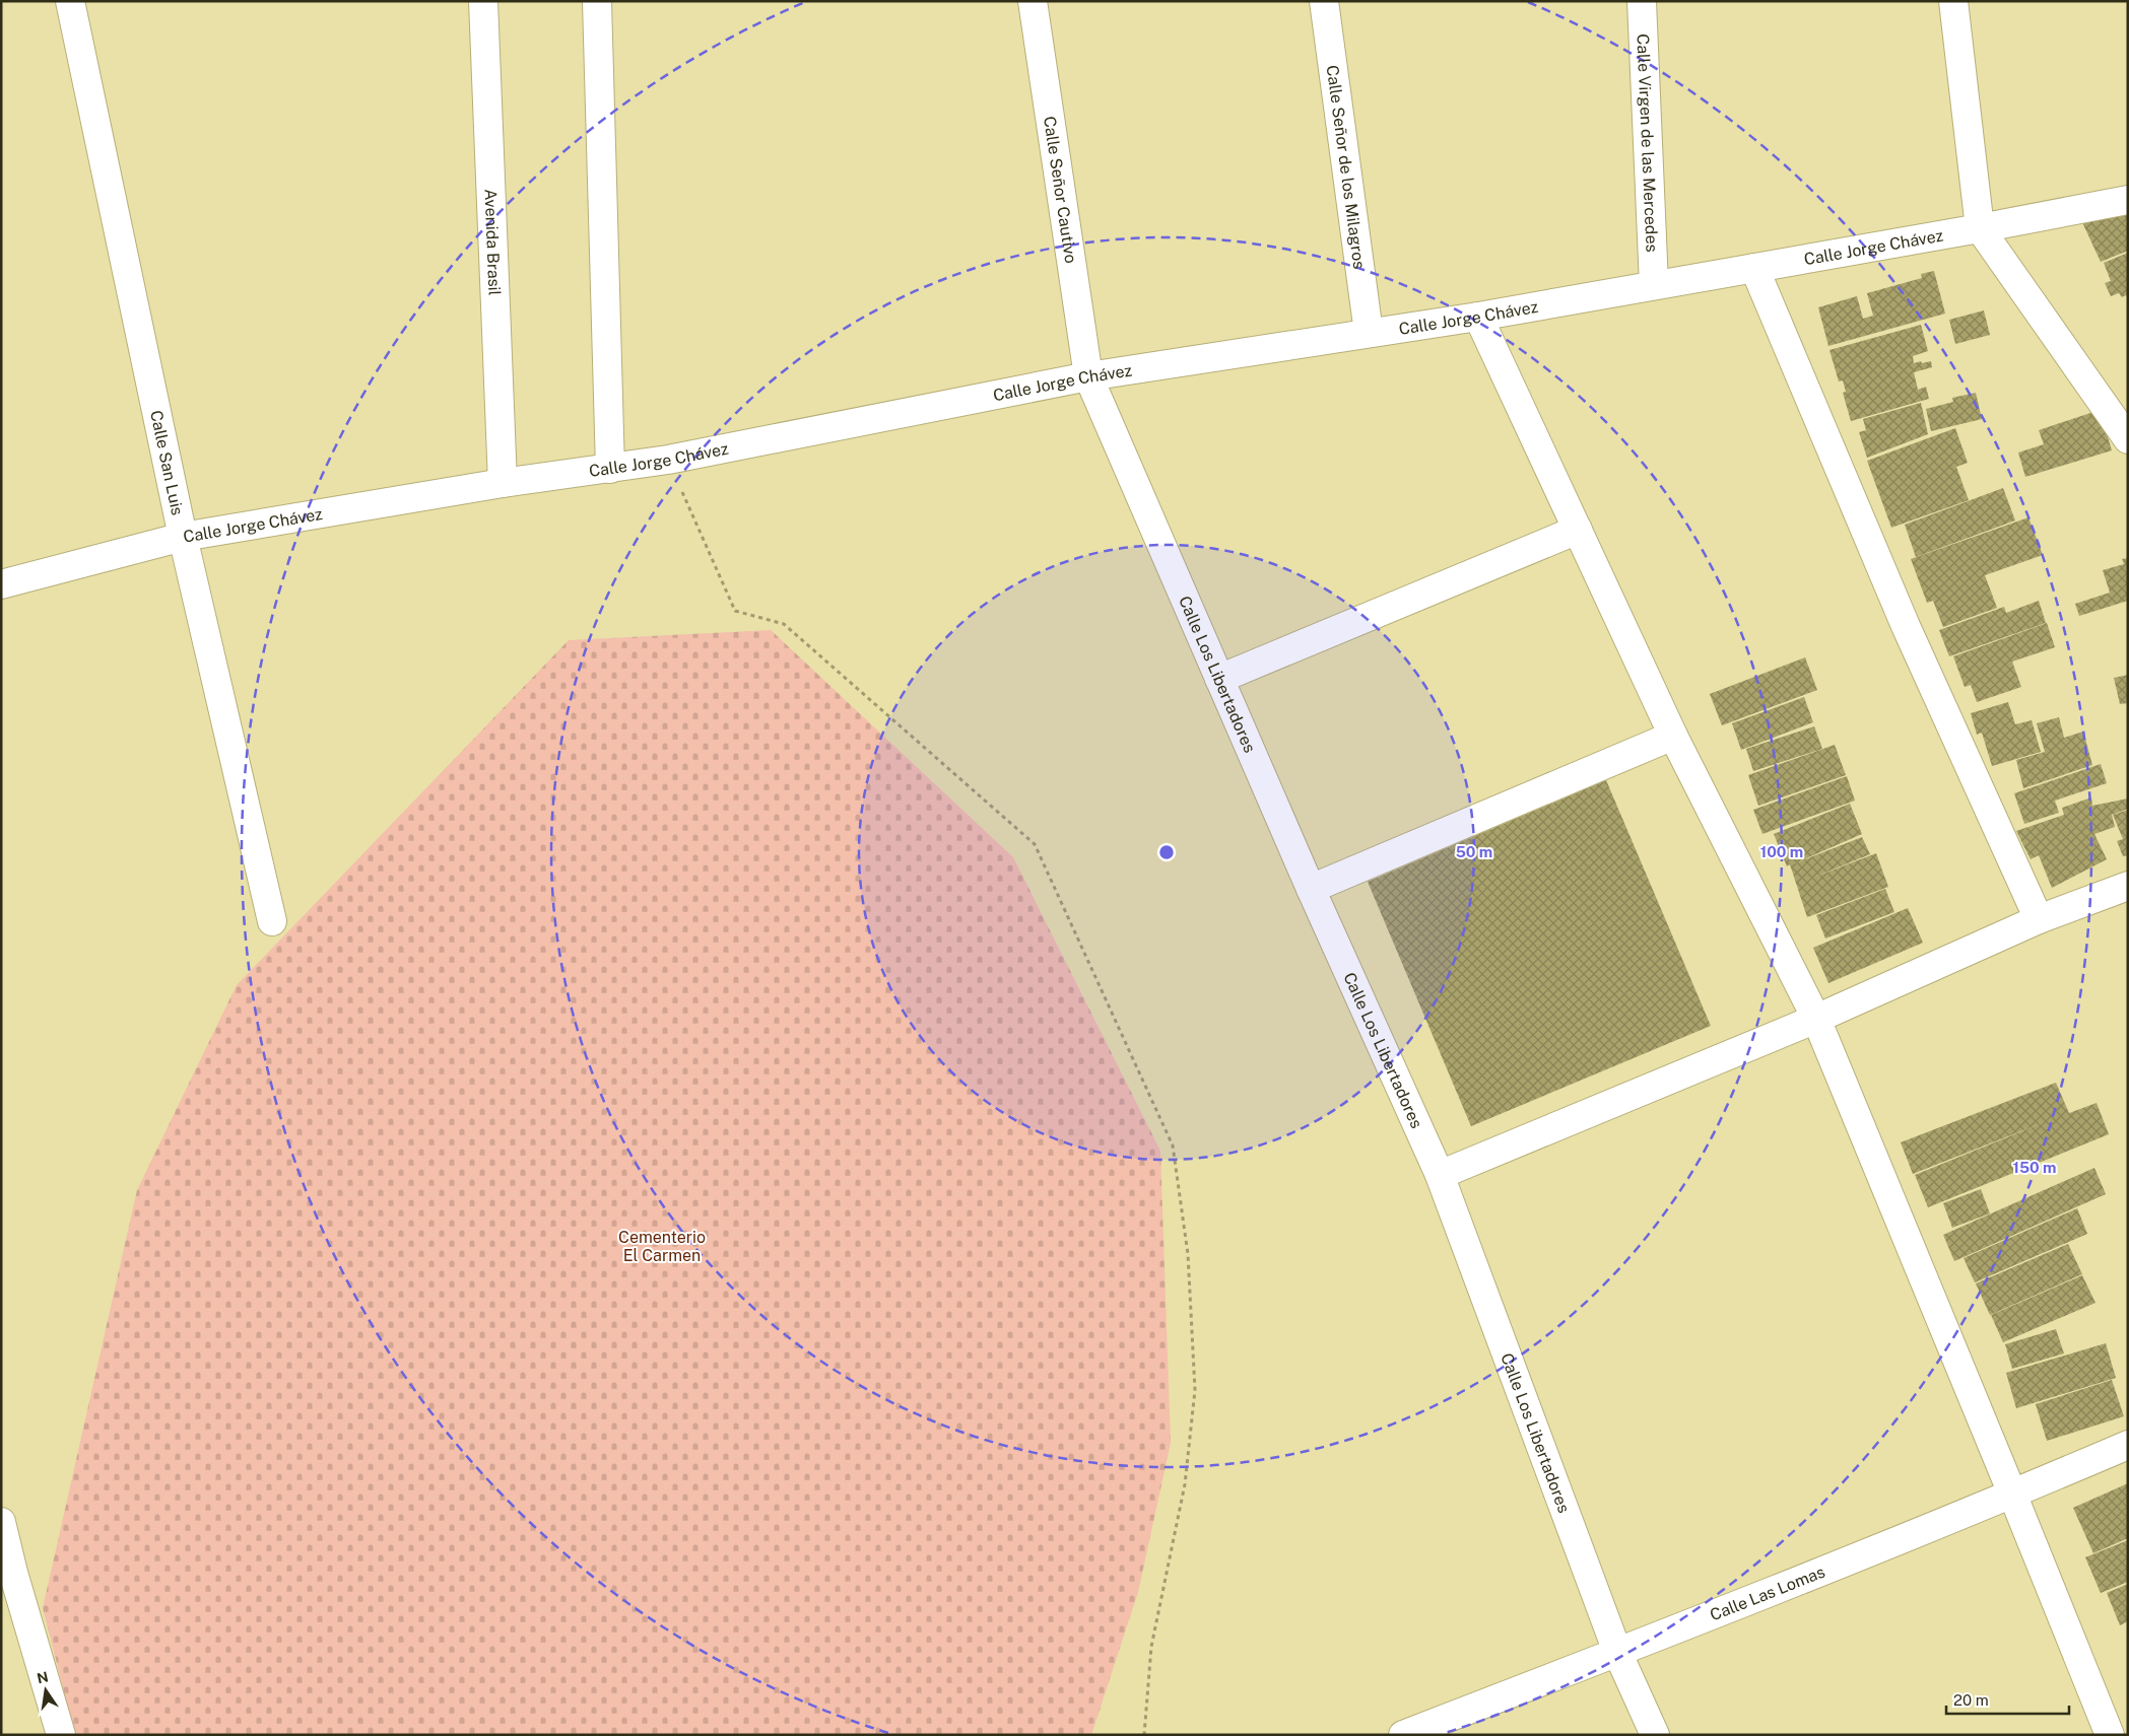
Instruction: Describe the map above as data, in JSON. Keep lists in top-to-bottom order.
{
  "streets": {
    "street": [
      "Calle Virgen de las Mercedes",
      "Calle Señor de los Milagros",
      "Calle Señor Cautivo",
      "Avenida Brasil",
      "Calle Jorge Chávez",
      "Calle San Luis",
      "Calle Los Libertadores",
      "Calle Las Lomas"
    ]
  },
  "crossings": [
    ["Calle Virgen de las Mercedes", "Calle Jorge Chávez"],
    ["Calle Señor de los Milagros", "Calle Jorge Chávez"],
    ["Calle Señor Cautivo", "Calle Jorge Chávez"],
    ["Calle Señor Cautivo", "Calle Los Libertadores"],
    ["Avenida Brasil", "Calle Jorge Chávez"],
    ["Calle Jorge Chávez", "Calle San Luis"],
    ["Calle Jorge Chávez", "Calle Los Libertadores"],
    ["Calle Los Libertadores", "Calle Las Lomas"]
  ],
  "parks": ["Cementerio El Carmen"],
  "scale_bar": "20 m",
  "north": "top",
  "rings": ["50 m", "100 m", "150 m"]
}
